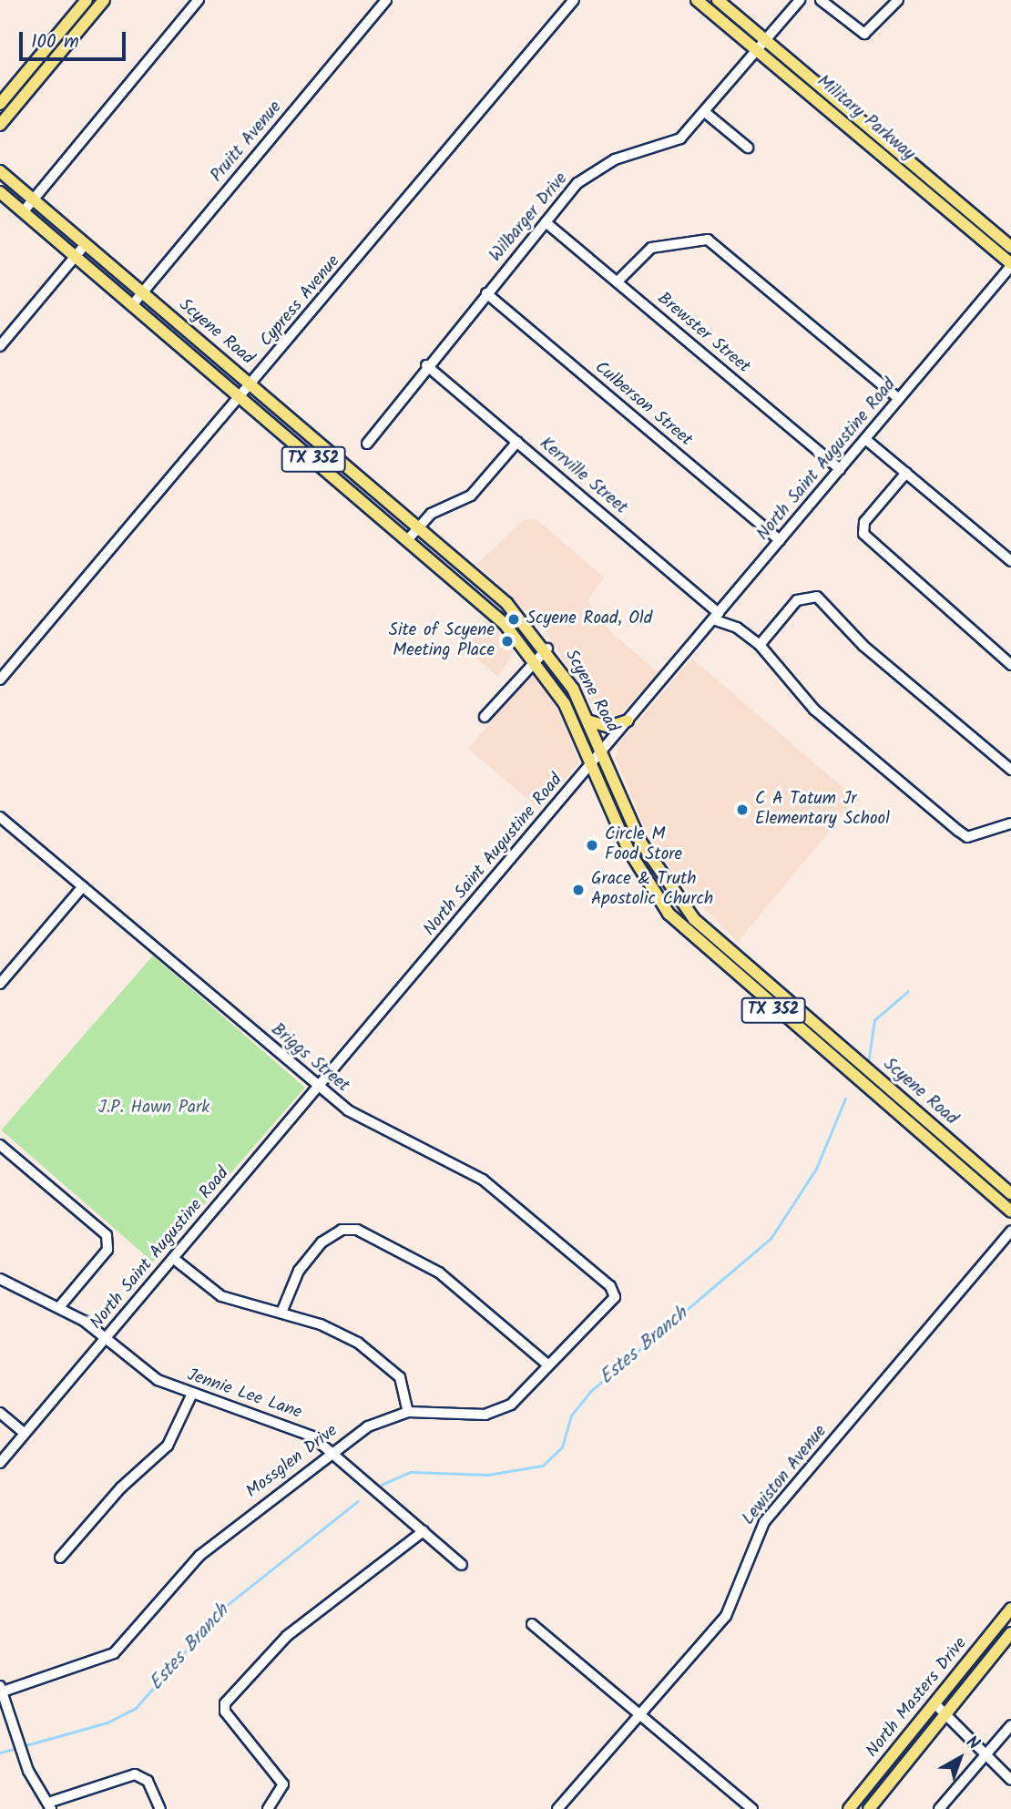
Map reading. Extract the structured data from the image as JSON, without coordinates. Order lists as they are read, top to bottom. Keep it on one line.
{"streets":{"main road":["Military Parkway","Scyene Road","TX 352","North Masters Drive"],"street":["Pruitt Avenue","Wilbarger Drive","Cypress Avenue","Brewster Street","Culberson Street","North Saint Augustine Road","Kerrville Street","Briggs Street","Jennie Lee Lane","Mossglen Drive","Lewiston Avenue"]},"crossings":[["Military Parkway","Wilbarger Drive"],["Military Parkway","North Saint Augustine Road"],["Pruitt Avenue","Scyene Road"],["Wilbarger Drive","Brewster Street"],["Wilbarger Drive","Culberson Street"],["Wilbarger Drive","Kerrville Street"],["Cypress Avenue","Scyene Road"],["Scyene Road","North Saint Augustine Road"],["Brewster Street","North Saint Augustine Road"],["Culberson Street","North Saint Augustine Road"],["North Saint Augustine Road","Kerrville Street"],["North Saint Augustine Road","Briggs Street"],["North Saint Augustine Road","Jennie Lee Lane"],["Briggs Street","Mossglen Drive"],["Jennie Lee Lane","Mossglen Drive"]],"water":["Estes Branch"],"parks":["J.P. Hawn Park"],"places":["Scyene Road, Old","Site of Scyene Meeting Place","C A Tatum Jr Elementary School","Circle M Food Store","Grace & Truth Apostolic Church"],"scale_bar":"100 m","north":"top right"}
